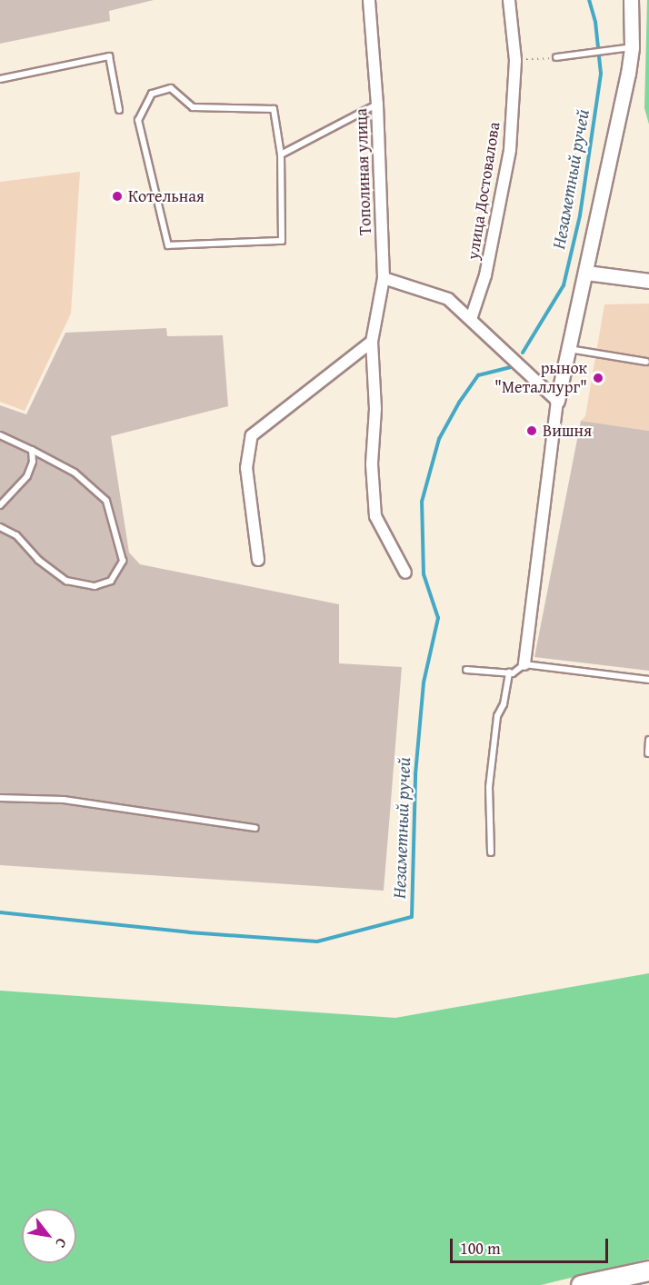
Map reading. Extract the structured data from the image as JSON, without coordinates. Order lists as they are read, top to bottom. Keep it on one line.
{"streets":{"street":["Тополиная улица","улица Достовалова"]},"water":["Незаметный ручей"],"places":["Котельная","рынок \"Металлург\"","Вишня"],"scale_bar":"100 m","north":"bottom right"}
